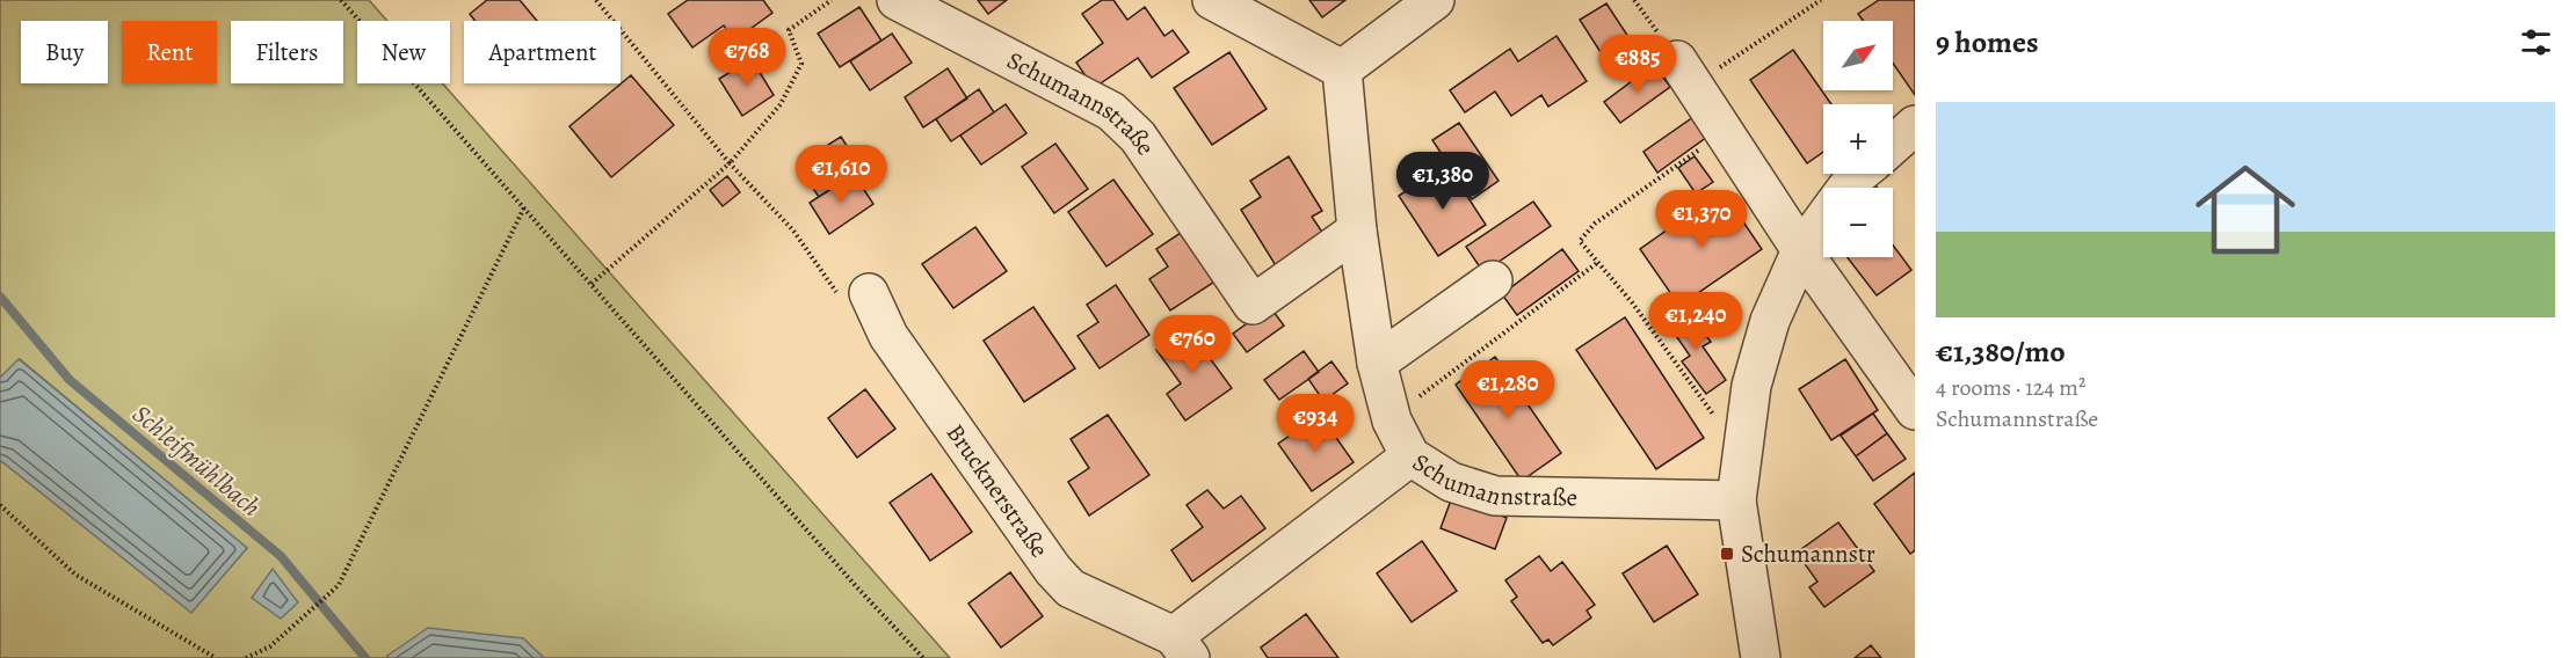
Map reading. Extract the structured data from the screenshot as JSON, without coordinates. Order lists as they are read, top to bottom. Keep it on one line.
{"streets":{"street":["Schumannstraße","Brucknerstraße"]},"crossings":[["Schumannstraße","Brucknerstraße"]],"water":["Schleifmühlbach"],"places":{"transit":["Schumannstr"]},"north":"top right","page":{"heading":"9 homes","map_buttons":["+","−"],"chip":["Buy","Rent","Filters","New","Apartment"],"price":["€768","€885","€1,610","€1,380","€1,370","€1,240","€760","€1,280","€934"],"list":[{"name":"€1,380/mo","note":"4 rooms · 124 m² · Schumannstraße"}]}}
